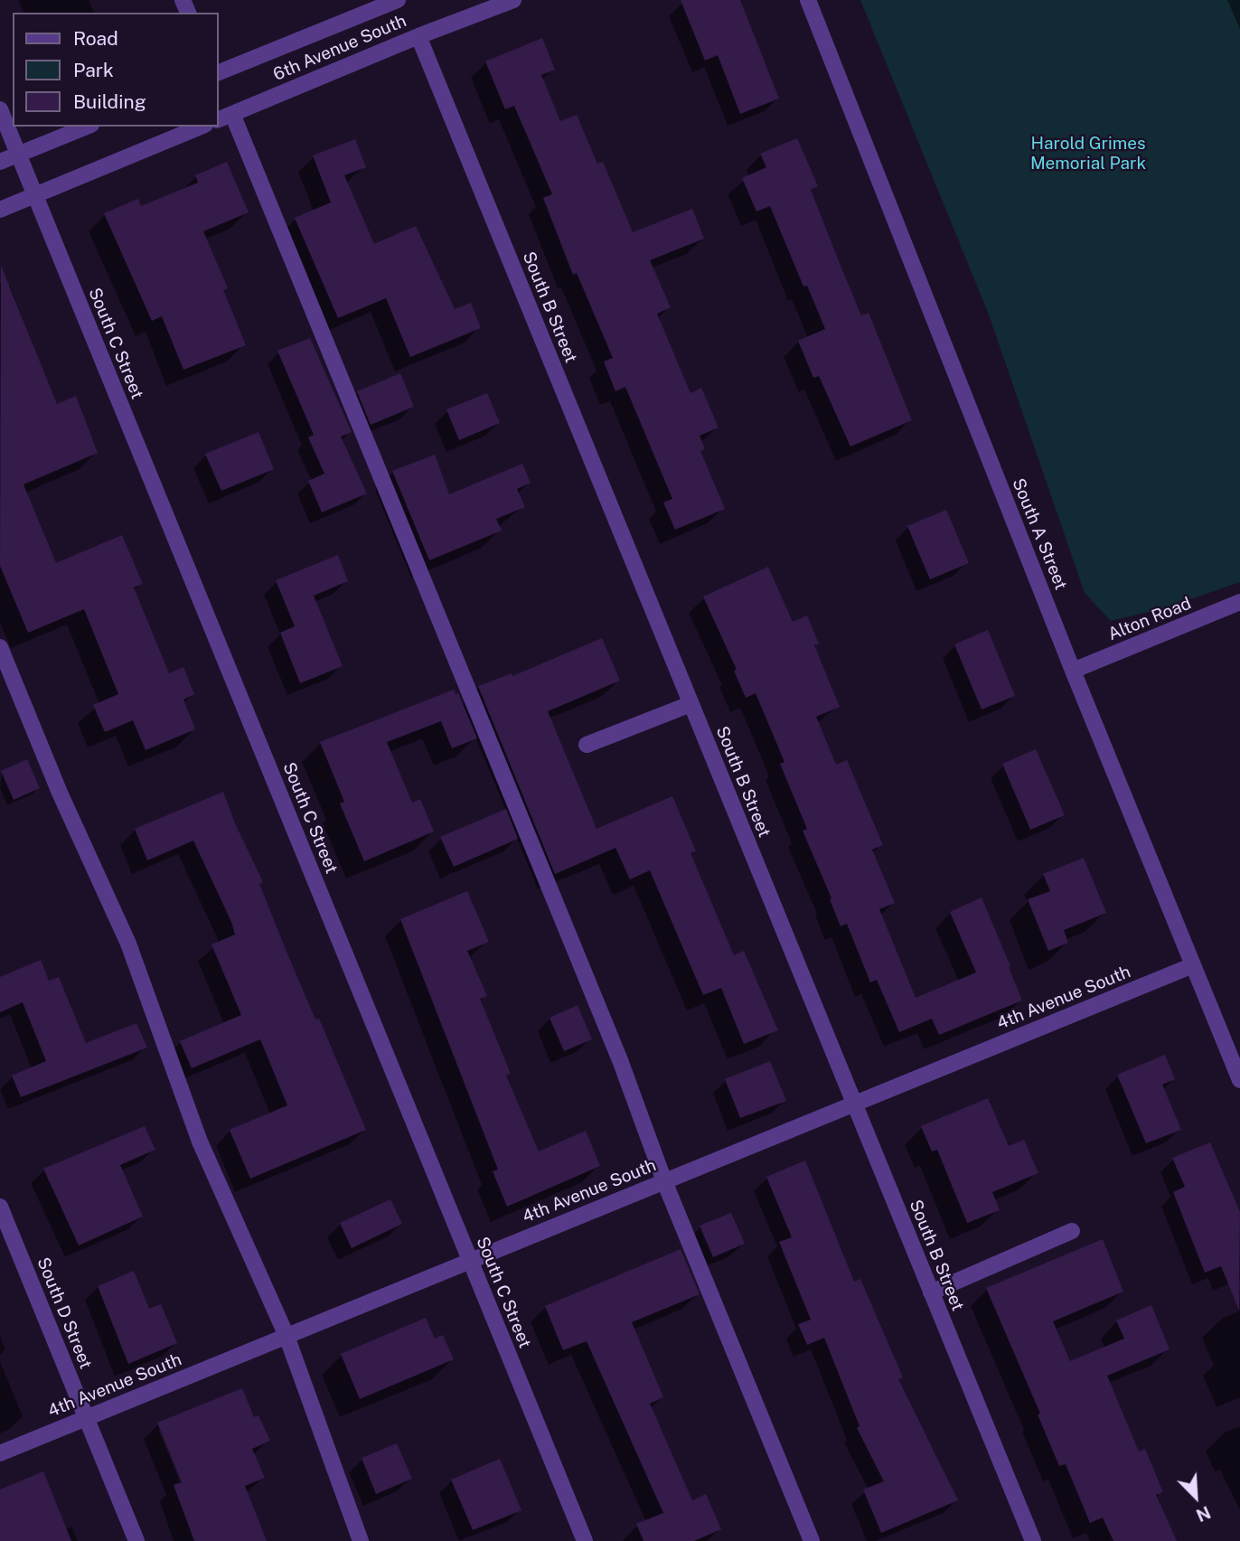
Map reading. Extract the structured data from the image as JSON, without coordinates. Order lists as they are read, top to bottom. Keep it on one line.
{"streets":{"street":["6th Avenue South","South B Street","South C Street","South A Street","Alton Road","4th Avenue South","South D Street"]},"crossings":[["6th Avenue South","South B Street"],["South B Street","4th Avenue South"],["South C Street","4th Avenue South"],["South A Street","Alton Road"],["South A Street","4th Avenue South"],["4th Avenue South","South D Street"]],"parks":["Harold Grimes Memorial Park"],"legend":["Road","Park","Building"],"north":"bottom right"}
